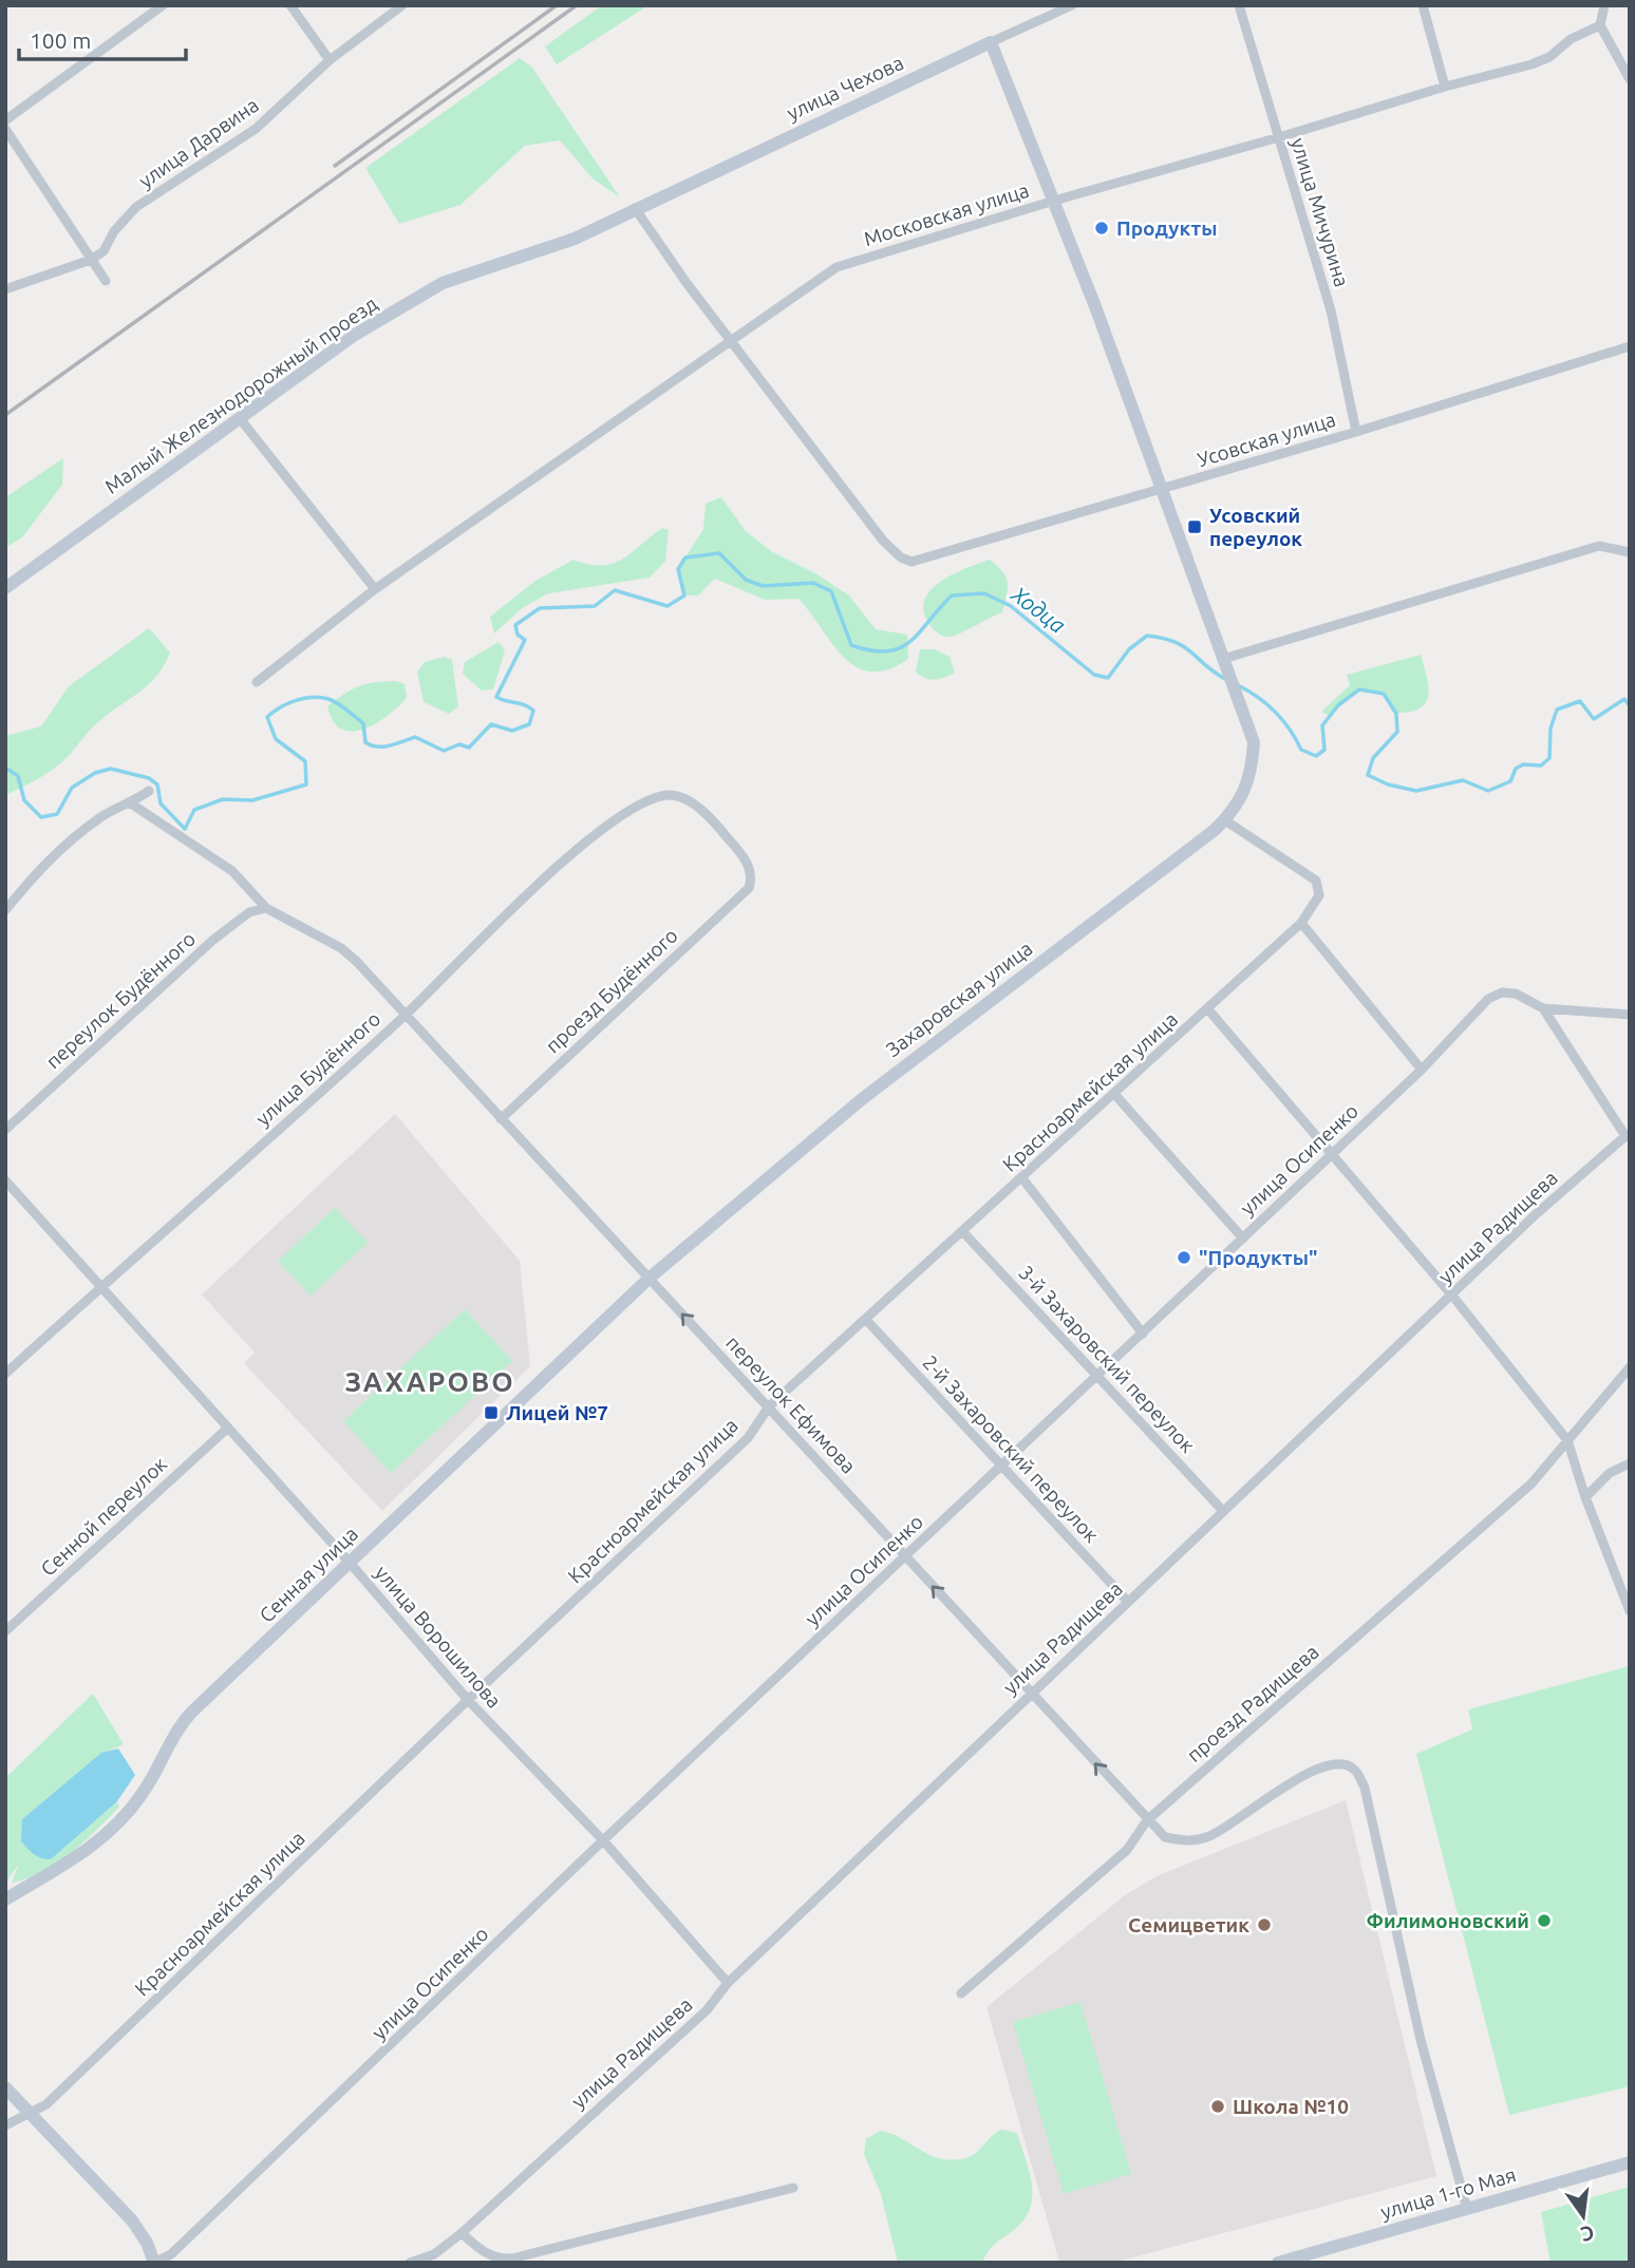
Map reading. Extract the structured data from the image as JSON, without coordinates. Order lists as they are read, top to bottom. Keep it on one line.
{"streets":{"street":["улица Чехова","улица Дарвина","улица Мичурина","Московская улица","Малый Железнодорожный проезд","Усовская улица","проезд Будённого","Захаровская улица","переулок Будённого","улица Будённого","Красноармейская улица","улица Осипенко","улица Радищева","3-й Захаровский переулок","переулок Ефимова","2-й Захаровский переулок","Сенной переулок","Сенная улица","улица Ворошилова","проезд Радищева","улица 1-го Мая"]},"crossings":[["улица Чехова","Малый Железнодорожный проезд"],["улица Мичурина","Московская улица"],["улица Мичурина","Усовская улица"],["Московская улица","Усовская улица"],["проезд Будённого","улица Будённого"],["проезд Будённого","переулок Ефимова"],["Захаровская улица","Красноармейская улица"],["Захаровская улица","переулок Ефимова"],["Захаровская улица","Сенная улица"],["переулок Будённого","переулок Ефимова"],["улица Будённого","переулок Ефимова"],["улица Будённого","улица Ворошилова"],["Красноармейская улица","3-й Захаровский переулок"],["Красноармейская улица","переулок Ефимова"],["Красноармейская улица","2-й Захаровский переулок"],["Красноармейская улица","улица Ворошилова"],["улица Осипенко","улица Радищева"],["улица Осипенко","3-й Захаровский переулок"],["улица Осипенко","переулок Ефимова"],["улица Осипенко","2-й Захаровский переулок"],["улица Осипенко","улица Ворошилова"],["улица Радищева","3-й Захаровский переулок"],["улица Радищева","переулок Ефимова"],["улица Радищева","2-й Захаровский переулок"],["улица Радищева","улица Ворошилова"],["переулок Ефимова","Сенная улица"],["переулок Ефимова","проезд Радищева"],["переулок Ефимова","улица 1-го Мая"],["Сенной переулок","улица Ворошилова"],["Сенная улица","улица Ворошилова"]],"districts":["ЗАХАРОВО"],"water":["Ходца"],"places":{"other":["Продукты","\"Продукты\"","Филимоновский","Семицветик","Школа №10"],"transit":["Усовский переулок","Лицей №7"]},"scale_bar":"100 m","north":"bottom"}
